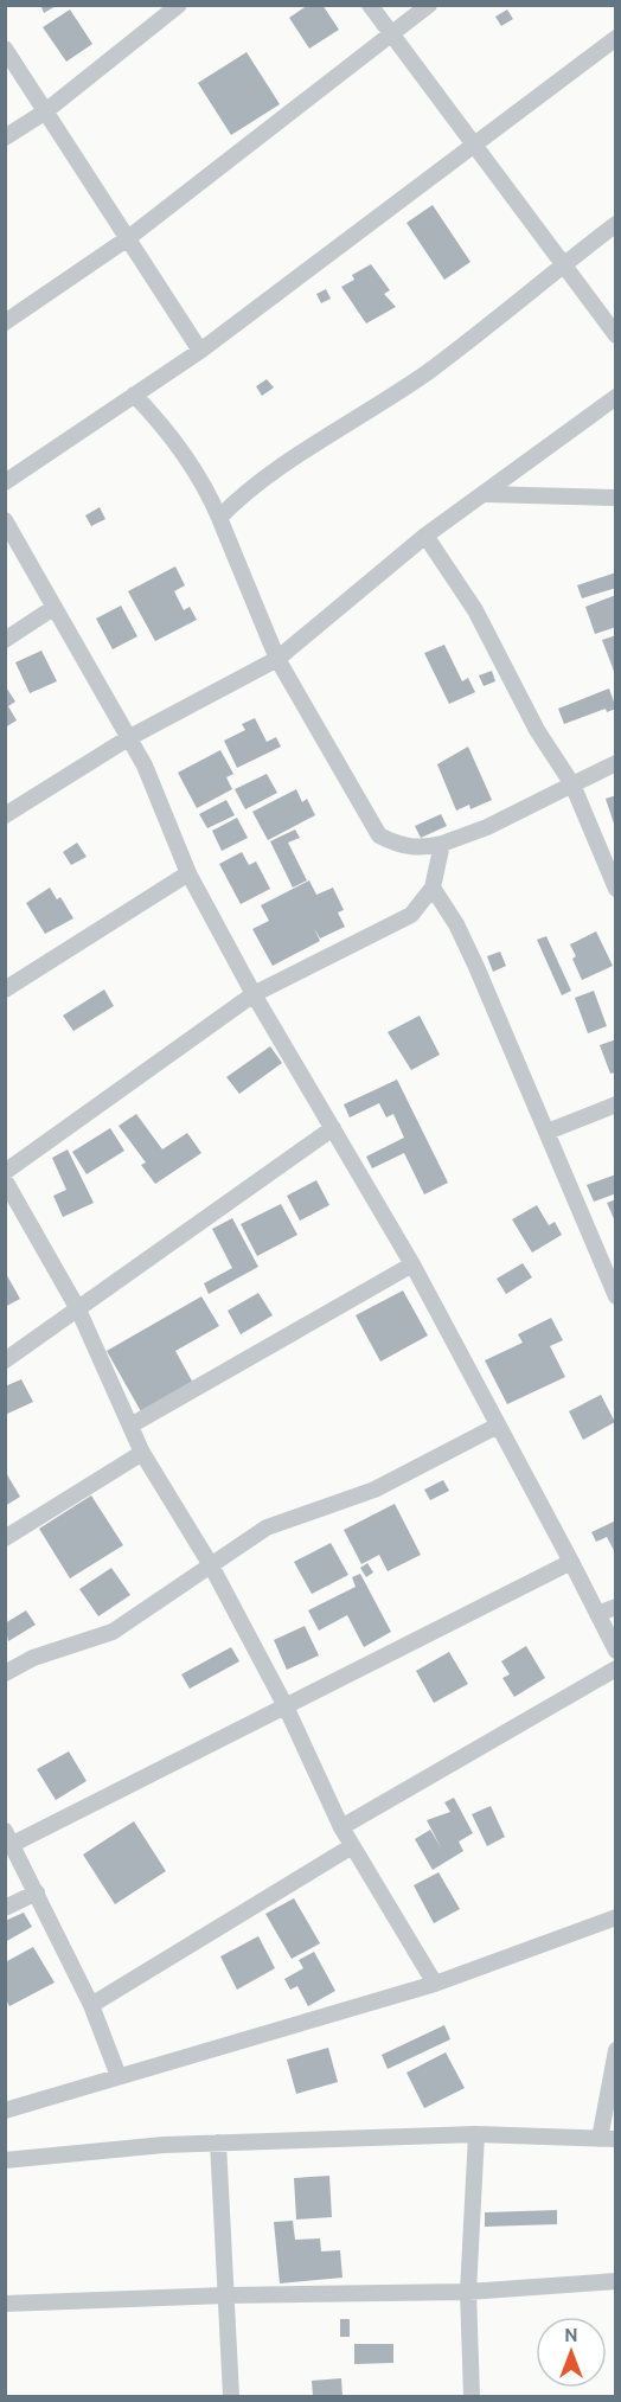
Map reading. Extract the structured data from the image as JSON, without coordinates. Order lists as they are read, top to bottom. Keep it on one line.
{"north":"top"}
